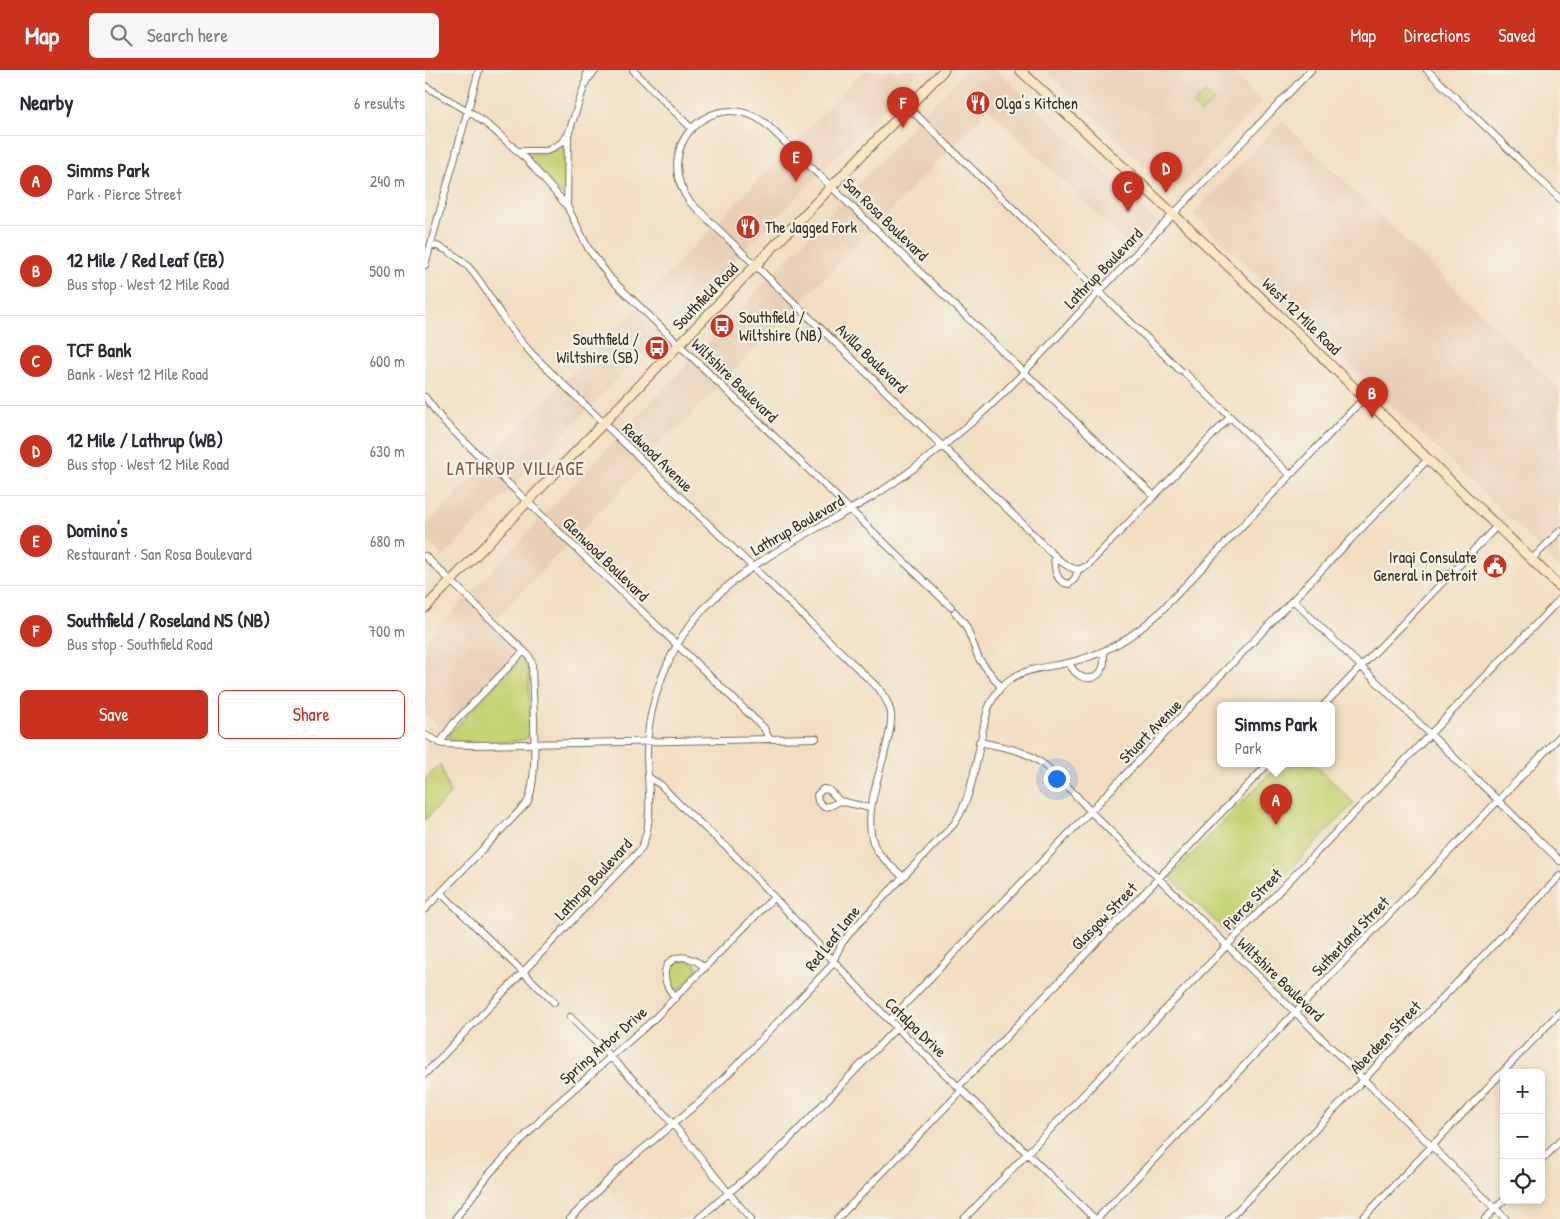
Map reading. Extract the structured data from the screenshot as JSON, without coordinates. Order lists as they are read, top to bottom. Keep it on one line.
{"streets":{"main road":["Southfield Road","West 12 Mile Road"],"street":["San Rosa Boulevard","Lathrup Boulevard","Avilla Boulevard","Wiltshire Boulevard","Redwood Avenue","Glenwood Boulevard","Stuart Avenue","Pierce Street","Glasgow Street","Sutherland Street","Red Leaf Lane","Catalpa Drive","Aberdeen Street","Spring Arbor Drive"]},"crossings":[["San Rosa Boulevard","Lathrup Boulevard"],["San Rosa Boulevard","Southfield Road"],["San Rosa Boulevard","Avilla Boulevard"],["Lathrup Boulevard","West 12 Mile Road"],["Lathrup Boulevard","Avilla Boulevard"],["Lathrup Boulevard","Wiltshire Boulevard"],["Lathrup Boulevard","Redwood Avenue"],["Lathrup Boulevard","Glenwood Boulevard"],["Lathrup Boulevard","Catalpa Drive"],["Southfield Road","Avilla Boulevard"],["Southfield Road","Wiltshire Boulevard"],["Southfield Road","Redwood Avenue"],["Southfield Road","Glenwood Boulevard"],["West 12 Mile Road","Stuart Avenue"],["West 12 Mile Road","Red Leaf Lane"],["Wiltshire Boulevard","Stuart Avenue"],["Wiltshire Boulevard","Pierce Street"],["Wiltshire Boulevard","Glasgow Street"],["Wiltshire Boulevard","Sutherland Street"],["Wiltshire Boulevard","Red Leaf Lane"],["Wiltshire Boulevard","Aberdeen Street"],["Redwood Avenue","Red Leaf Lane"],["Stuart Avenue","Catalpa Drive"],["Pierce Street","Catalpa Drive"],["Glasgow Street","Catalpa Drive"],["Sutherland Street","Catalpa Drive"],["Red Leaf Lane","Catalpa Drive"],["Catalpa Drive","Spring Arbor Drive"]],"districts":["LATHRUP VILLAGE"],"places":{"restaurant":["Olga's Kitchen","The Jagged Fork"],"bus stop":["Southfield / Wiltshire (NB)","Southfield / Wiltshire (SB)"],"public building":["Iraqi Consulate General in Detroit"]},"page":{"header":"Map","search":"Search here","nav":["Map","Directions","Saved"],"heading":["Nearby","6 results"],"pins":["F","E","D","C","B","A"],"list":[{"mark":"A","name":"Simms Park","note":"Park · Pierce Street","value":"240 m"},{"mark":"B","name":"12 Mile / Red Leaf (EB)","note":"Bus stop · West 12 Mile Road","value":"500 m"},{"mark":"C","name":"TCF Bank","note":"Bank · West 12 Mile Road","value":"600 m"},{"mark":"D","name":"12 Mile / Lathrup (WB)","note":"Bus stop · West 12 Mile Road","value":"630 m"},{"mark":"E","name":"Domino's","note":"Restaurant · San Rosa Boulevard","value":"680 m"},{"mark":"F","name":"Southfield / Roseland NS (NB)","note":"Bus stop · Southfield Road","value":"700 m"}],"buttons":["Save","Share"],"popup":["Simms Park","Park"],"map_buttons":["+","−"]}}
